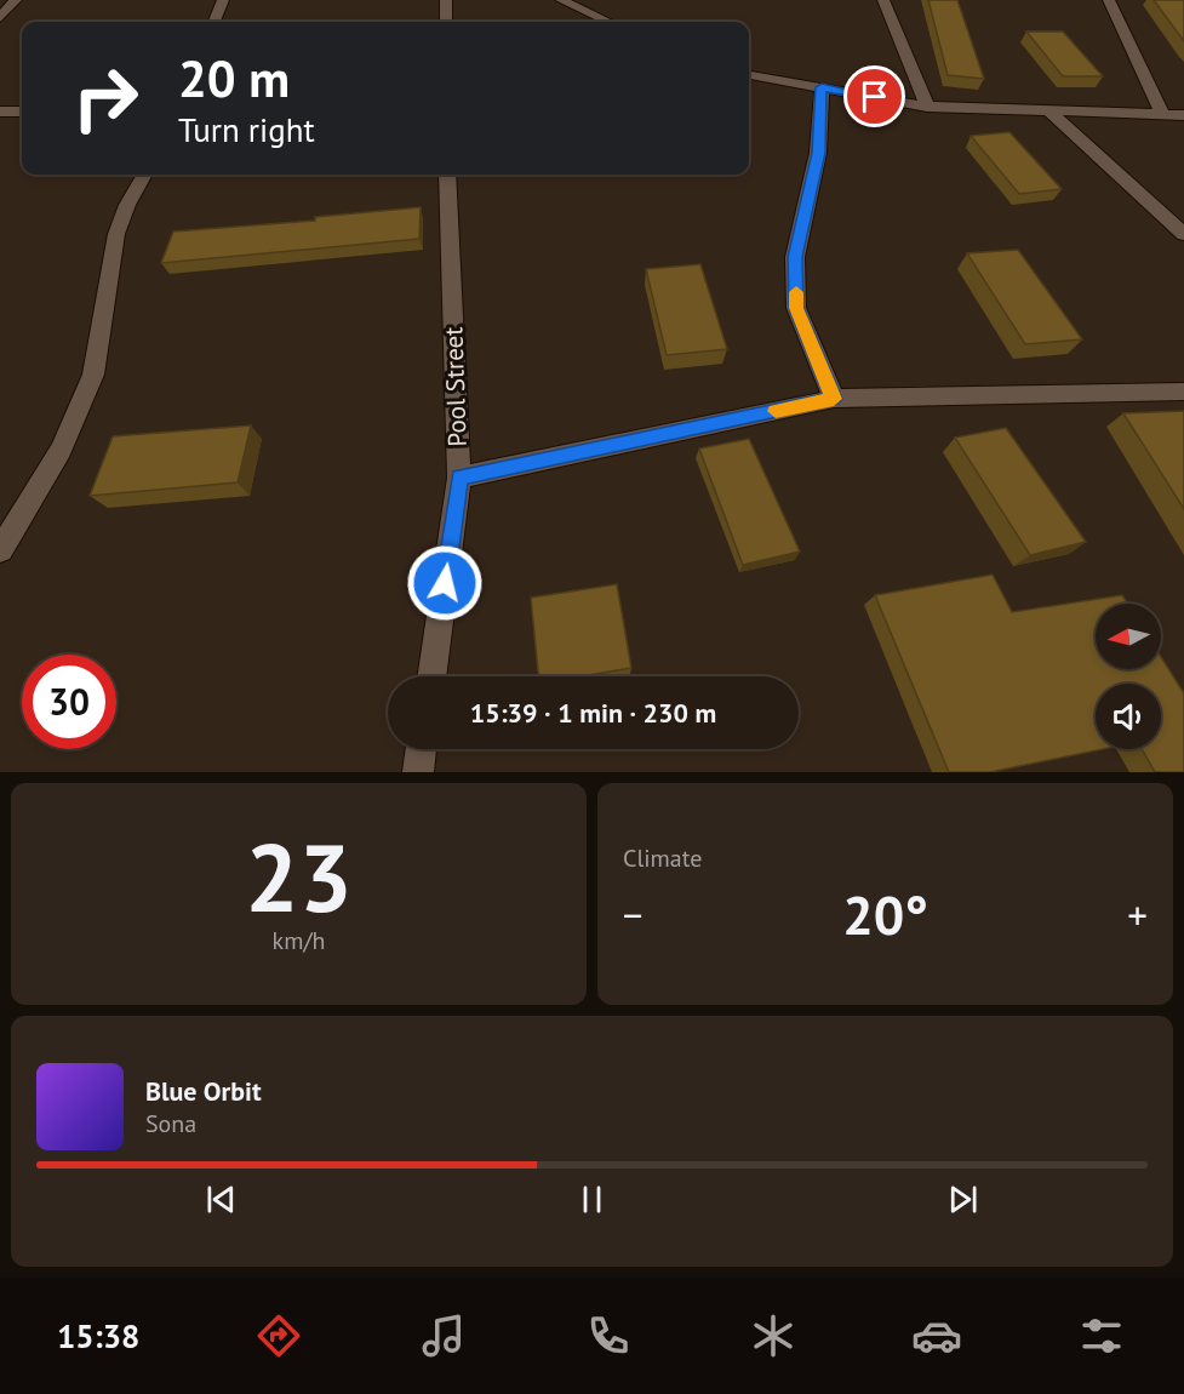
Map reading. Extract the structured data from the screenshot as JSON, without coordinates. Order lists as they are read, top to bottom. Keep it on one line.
{"streets":{"street":["Pool Street"]},"north":"left","page":{"turn":["20 m","Turn right"],"limit":"30","trip":"15:39 · 1 min · 230 m","tile":[["23","km/h"],"Climate"],"heat":["−","20°","+"],"song":["Blue Orbit","Sona"],"tabs":"15:38"}}
